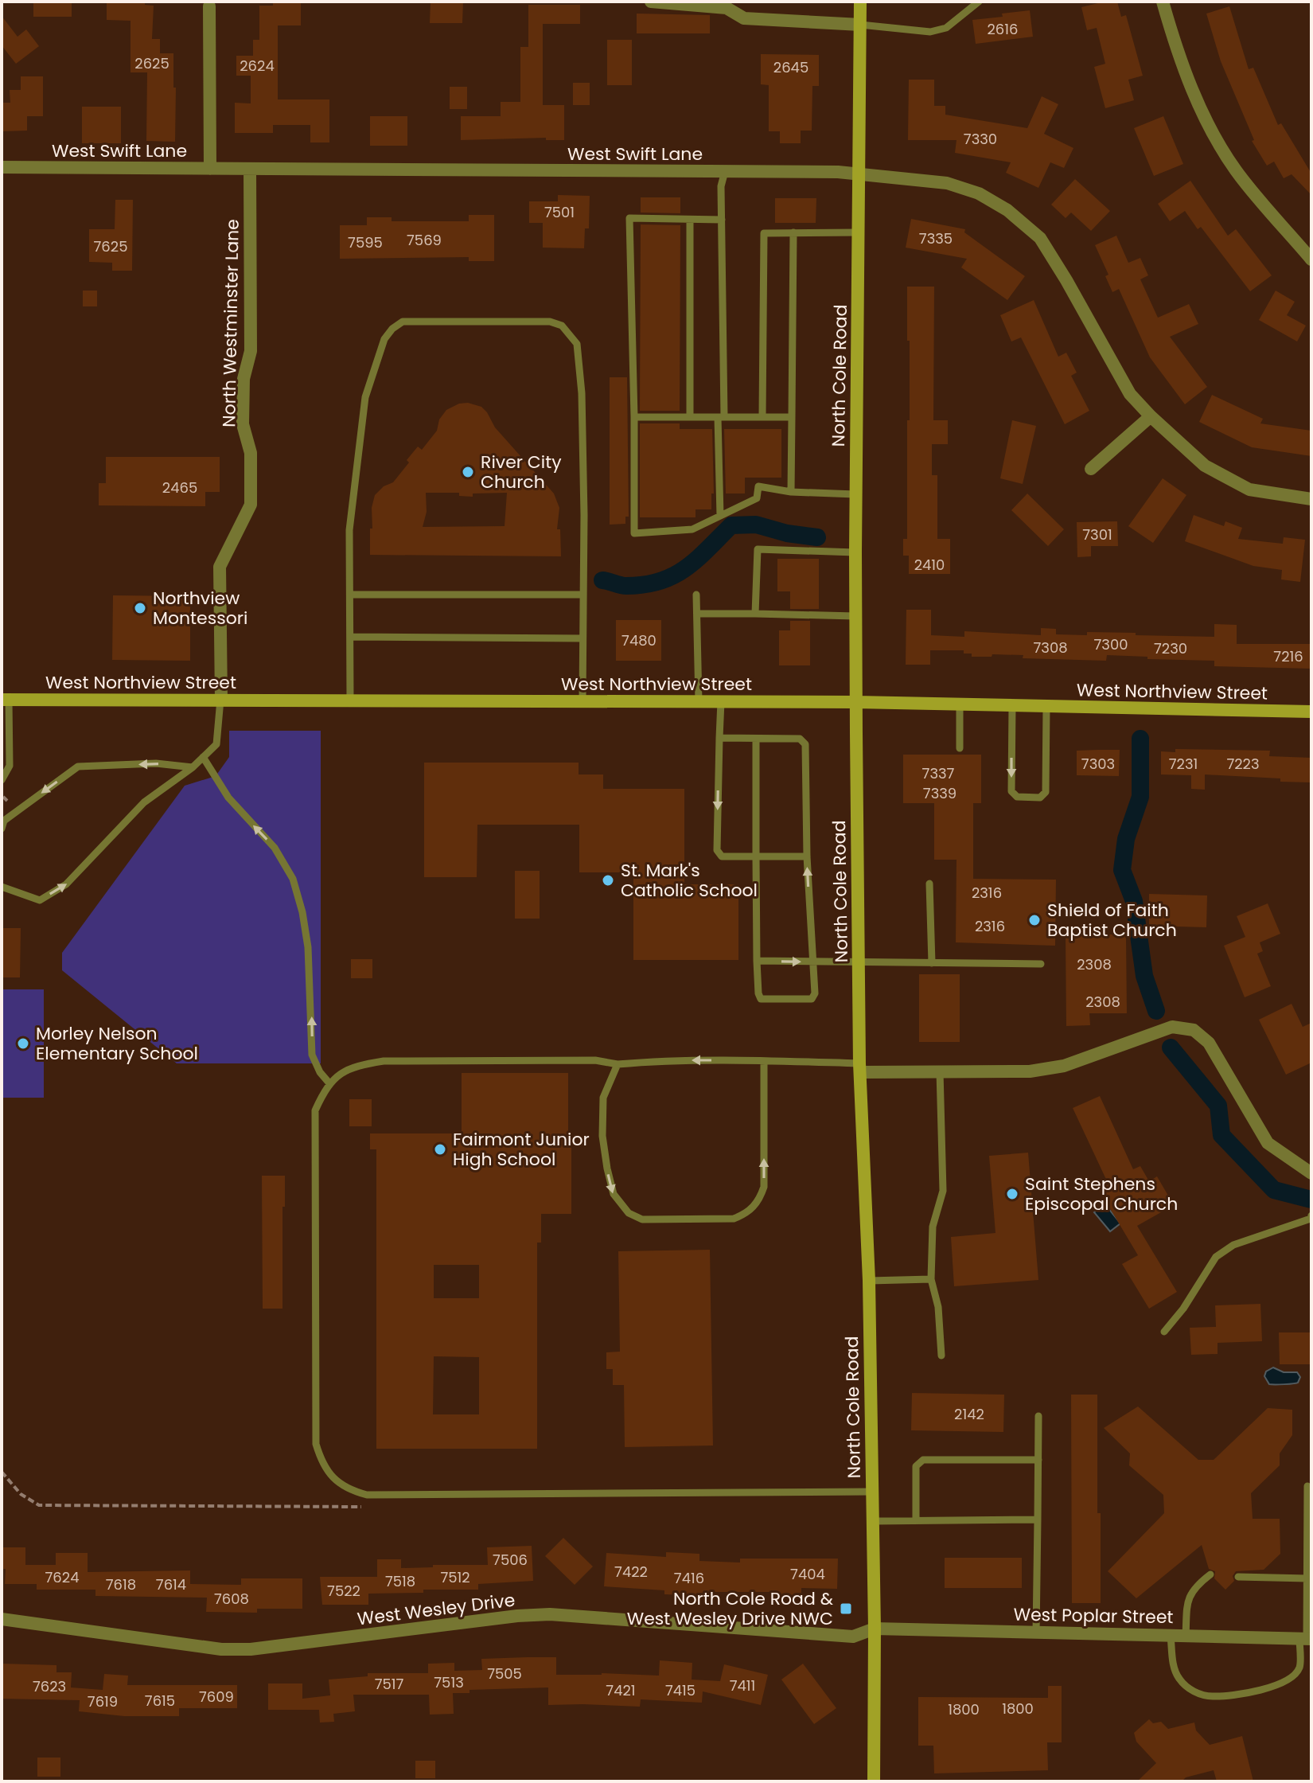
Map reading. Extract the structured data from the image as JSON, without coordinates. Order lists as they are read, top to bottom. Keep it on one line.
{"streets":{"main road":["North Cole Road","West Northview Street"],"street":["West Swift Lane","North Westminster Lane","West Wesley Drive","West Poplar Street"]},"crossings":[["West Swift Lane","North Westminster Lane"],["West Swift Lane","North Cole Road"],["North Westminster Lane","West Northview Street"],["North Cole Road","West Northview Street"],["North Cole Road","West Wesley Drive"],["North Cole Road","West Poplar Street"],["West Wesley Drive","West Poplar Street"]],"places":{"other":["River City Church","Northview Montessori","St. Mark's Catholic School","Shield of Faith Baptist Church","Morley Nelson Elementary School","Fairmont Junior High School","Saint Stephens Episcopal Church"],"transit":["North Cole Road & West Wesley Drive NWC"]},"house_numbers":["2616","2625","2624","2645","7330","7501","7335","7569","7595","7625","2465","7301","2410","7480","7300","7308","7230","7216","7303","7231","7223","7337","7339","2316","2316","2308","2308","2142","7506","7422","7404","7624","7512","7416","7518","7618","7614","7522","7608","7505","7513","7517","7411","7623","7421","7415","7609","7615","7619","1800","1800"]}
